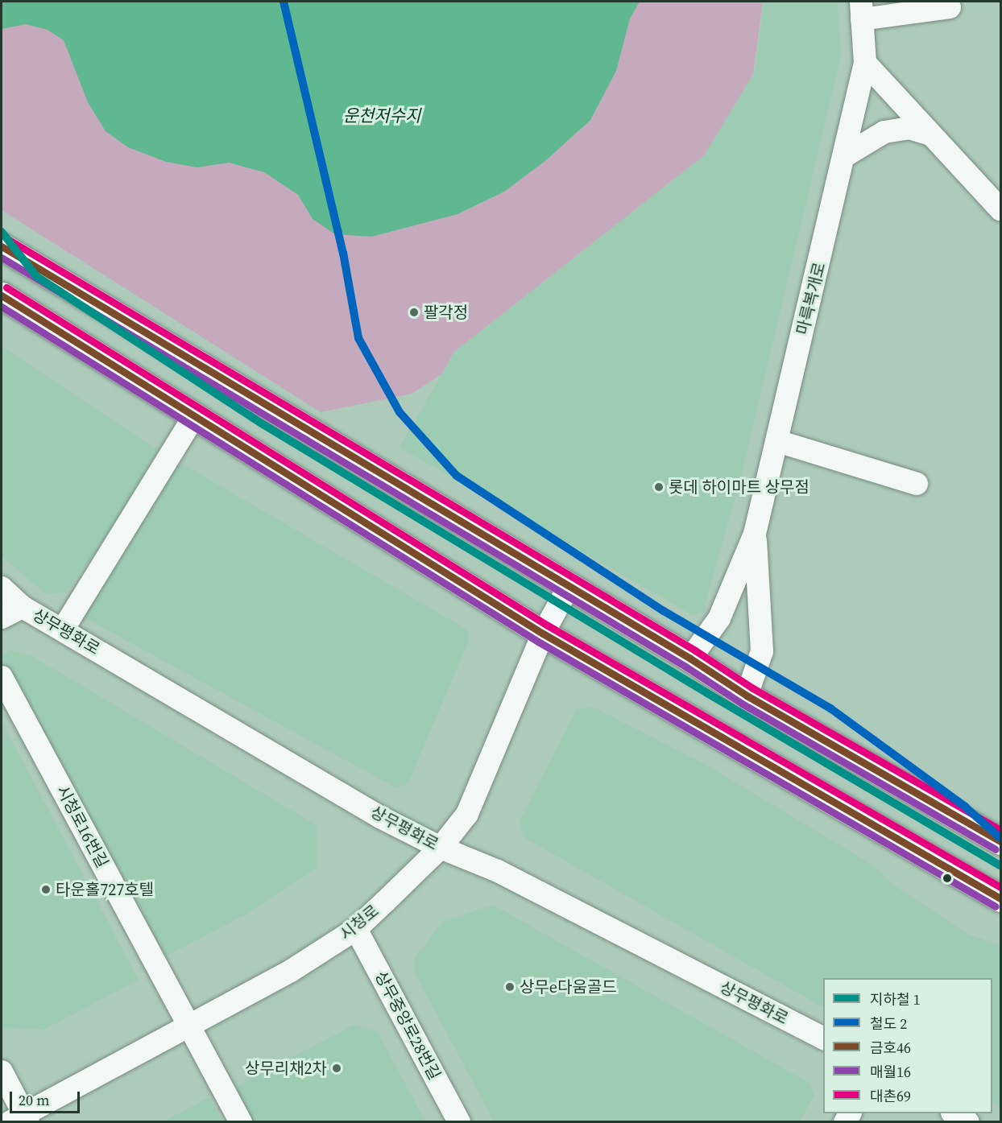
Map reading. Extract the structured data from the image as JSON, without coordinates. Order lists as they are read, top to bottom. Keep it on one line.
{"streets":{"street":["마륵복개로","상무평화로","시청로16번길","시청로","상무중앙로28번길"]},"crossings":[["상무평화로","시청로"],["시청로16번길","시청로"],["시청로","상무중앙로28번길"]],"water":["운천저수지"],"places":["팔각정","롯데 하이마트 상무점","타운홀727호텔","상무e다움골드","상무리채2차"],"lines":["rail line 2","metro line 1","transit line 대촌69","transit line 금호46","transit line 매월16"],"legend":["지하철 1","철도 2","금호46","매월16","대촌69"],"scale_bar":"20 m"}
